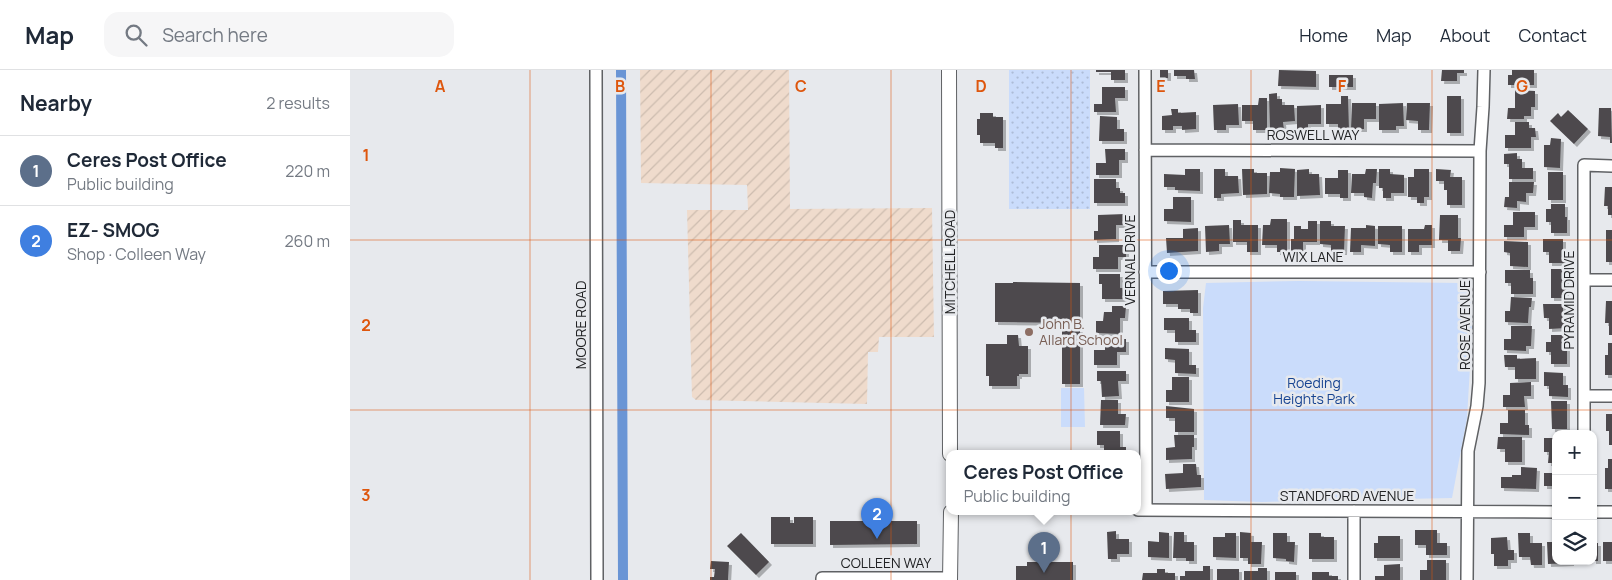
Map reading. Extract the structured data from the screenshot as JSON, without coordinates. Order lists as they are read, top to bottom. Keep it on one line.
{"streets":{"street":["ROSWELL WAY","WIX LANE","VERNAL DRIVE","MITCHELL ROAD","PYRAMID DRIVE","MOORE ROAD","ROSE AVENUE","STANDFORD AVENUE","COLLEEN WAY"]},"crossings":[["ROSWELL WAY","VERNAL DRIVE"],["ROSWELL WAY","ROSE AVENUE"],["WIX LANE","VERNAL DRIVE"],["WIX LANE","ROSE AVENUE"],["VERNAL DRIVE","STANDFORD AVENUE"],["ROSE AVENUE","STANDFORD AVENUE"]],"parks":["Roeding Heights Park"],"places":["John B. Allard School"],"page":{"header":"Map","search":"Search here","nav":["Home","Map","About","Contact"],"heading":["Nearby","2 results"],"list":[{"mark":"1","name":"Ceres Post Office","note":"Public building","value":"220 m"},{"mark":"2","name":"EZ- SMOG","note":"Shop · Colleen Way","value":"260 m"}],"map_buttons":["+","−"],"popup":["Ceres Post Office","Public building"],"pins":["2","1"]},"grid":{"columns":["A","B","C","D","E","F","G"],"rows":["1","2","3"]}}
